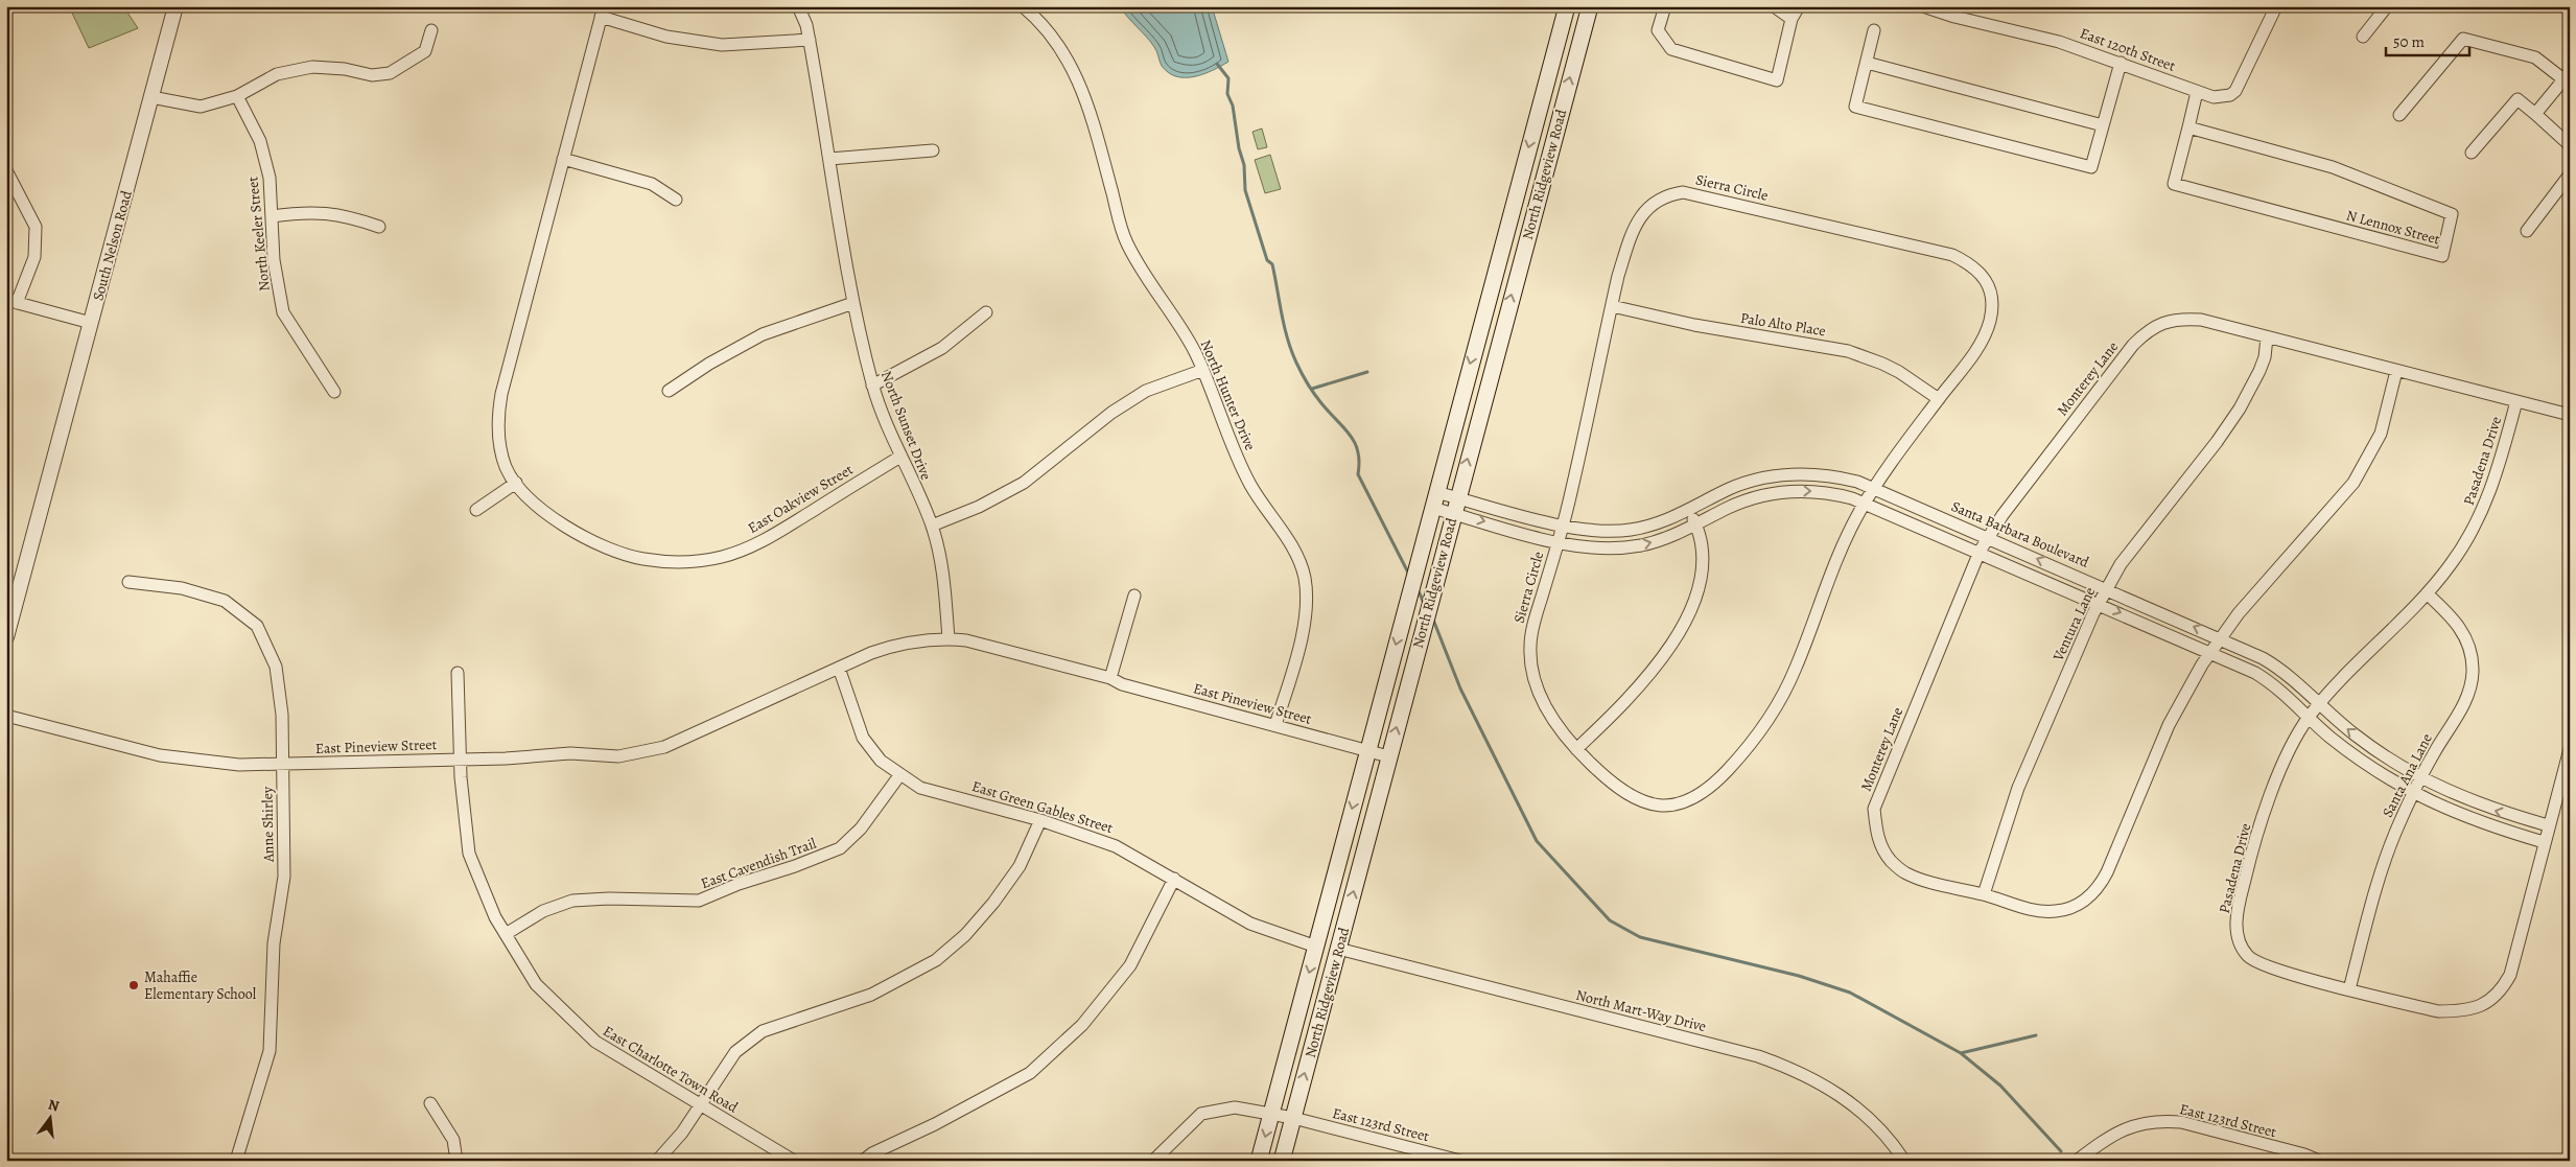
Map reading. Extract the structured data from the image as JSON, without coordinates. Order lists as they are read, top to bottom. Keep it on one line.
{"streets":{"main road":["North Ridgeview Road"],"street":["East 120th Street","Sierra Circle","N Lennox Street","North Keeler Street","South Nelson Road","Palo Alto Place","Monterey Lane","North Hunter Drive","North Sunset Drive","Pasadena Drive","East Oakview Street","Santa Barbara Boulevard","Ventura Lane","East Pineview Street","Santa Ana Lane","East Green Gables Street","Anne Shirley","East Cavendish Trail","North Mart-Way Drive","East Charlotte Town Road","East 123rd Street"]},"crossings":[["East 120th Street","N Lennox Street"],["North Ridgeview Road","Santa Barbara Boulevard"],["North Ridgeview Road","East Pineview Street"],["North Ridgeview Road","East Green Gables Street"],["North Ridgeview Road","North Mart-Way Drive"],["North Ridgeview Road","East 123rd Street"],["Sierra Circle","Palo Alto Place"],["Sierra Circle","Santa Barbara Boulevard"],["Monterey Lane","Pasadena Drive"],["Monterey Lane","Santa Barbara Boulevard"],["Monterey Lane","Ventura Lane"],["North Hunter Drive","East Pineview Street"],["North Sunset Drive","East Oakview Street"],["North Sunset Drive","East Pineview Street"],["Pasadena Drive","Santa Barbara Boulevard"],["Pasadena Drive","Santa Ana Lane"],["Santa Barbara Boulevard","Ventura Lane"],["Santa Barbara Boulevard","Santa Ana Lane"],["East Pineview Street","East Green Gables Street"],["East Pineview Street","Anne Shirley"],["East Pineview Street","East Charlotte Town Road"],["East Green Gables Street","East Cavendish Trail"],["East Cavendish Trail","East Charlotte Town Road"]],"places":["Mahaffie Elementary School"],"scale_bar":"50 m","north":"top"}
